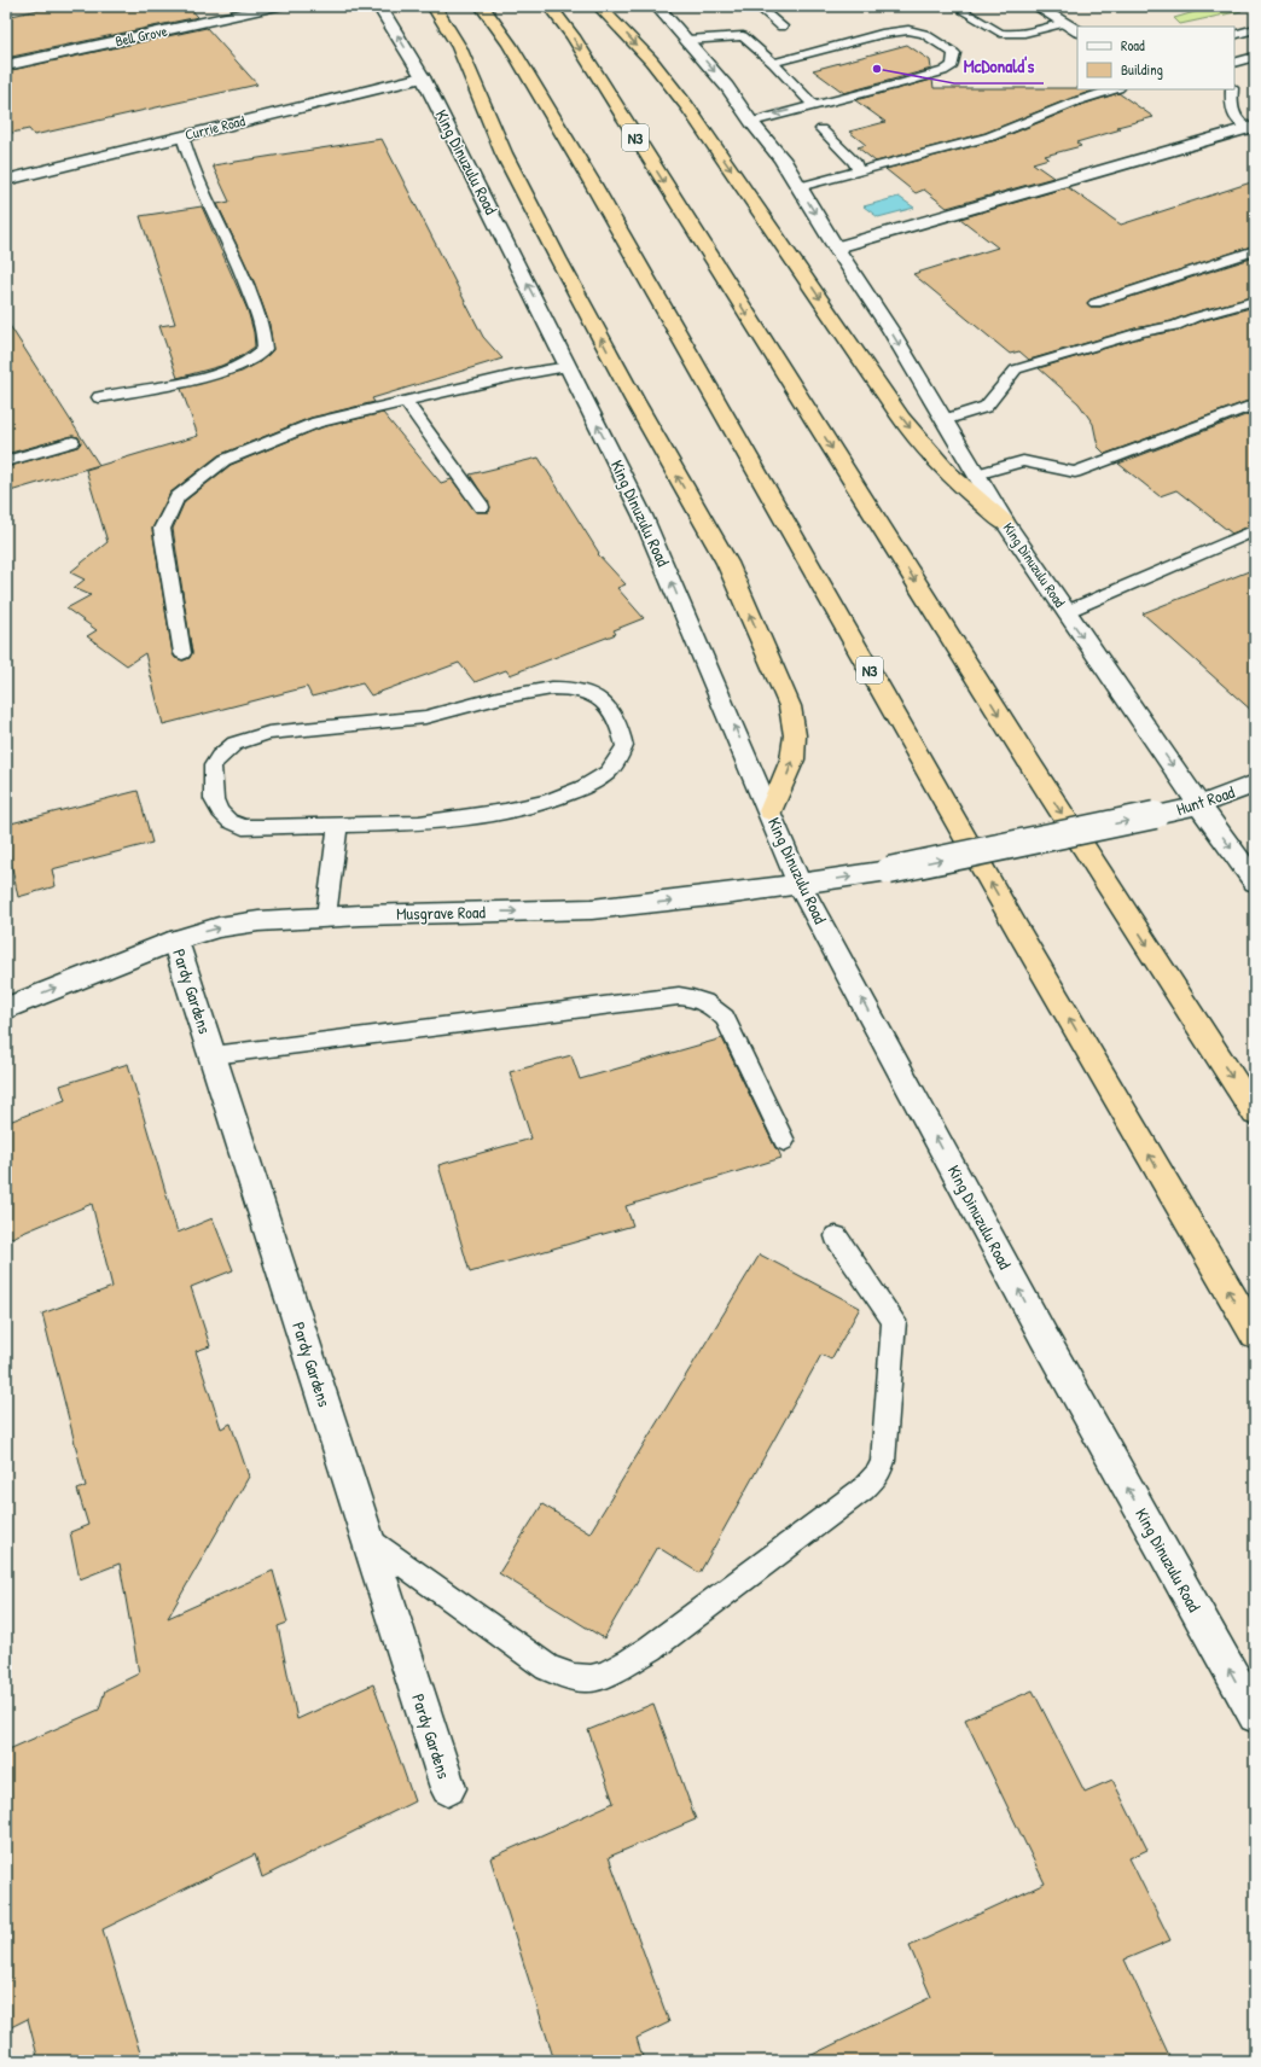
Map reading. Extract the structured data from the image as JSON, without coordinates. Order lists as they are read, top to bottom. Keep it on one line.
{"streets":{"highway":["N3"],"main road":["Bell Grove","Currie Road","King Dinuzulu Road","Hunt Road","Musgrave Road","Pardy Gardens"]},"crossings":[["Currie Road","King Dinuzulu Road"],["King Dinuzulu Road","Hunt Road"],["King Dinuzulu Road","Musgrave Road"],["Hunt Road","Musgrave Road"],["Musgrave Road","Pardy Gardens"]],"one_way":["Hunt Road","Musgrave Road"],"places":["McDonald's"],"legend":["Road","Building"]}
